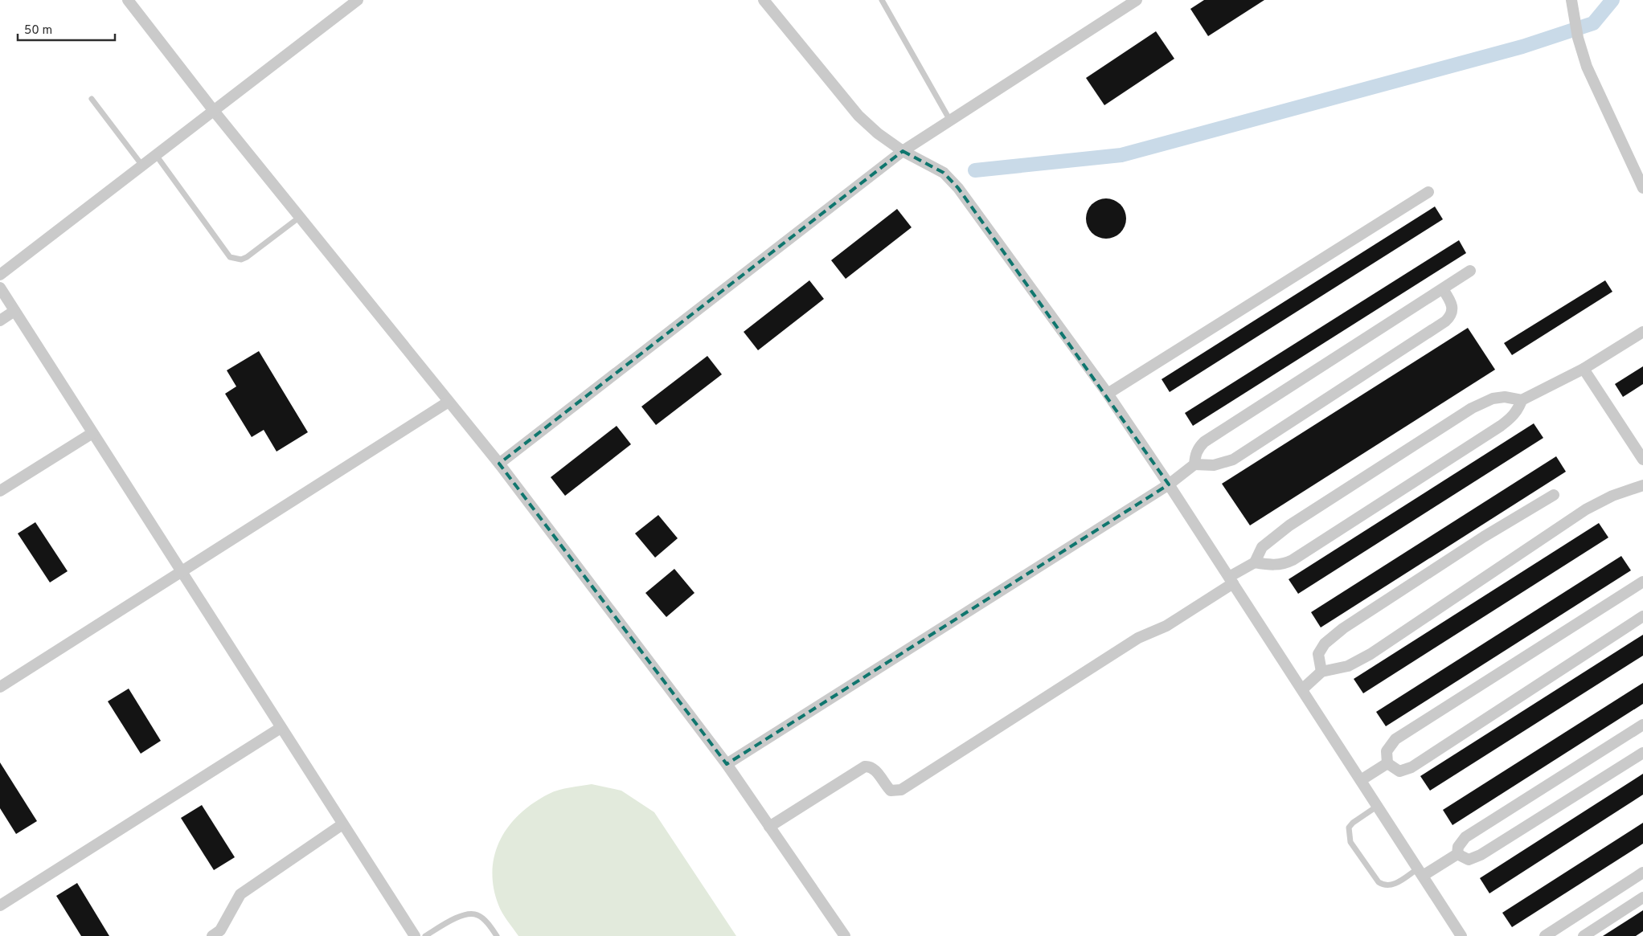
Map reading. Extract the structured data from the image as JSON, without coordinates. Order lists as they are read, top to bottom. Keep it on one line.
{"scale_bar":"50 m"}
